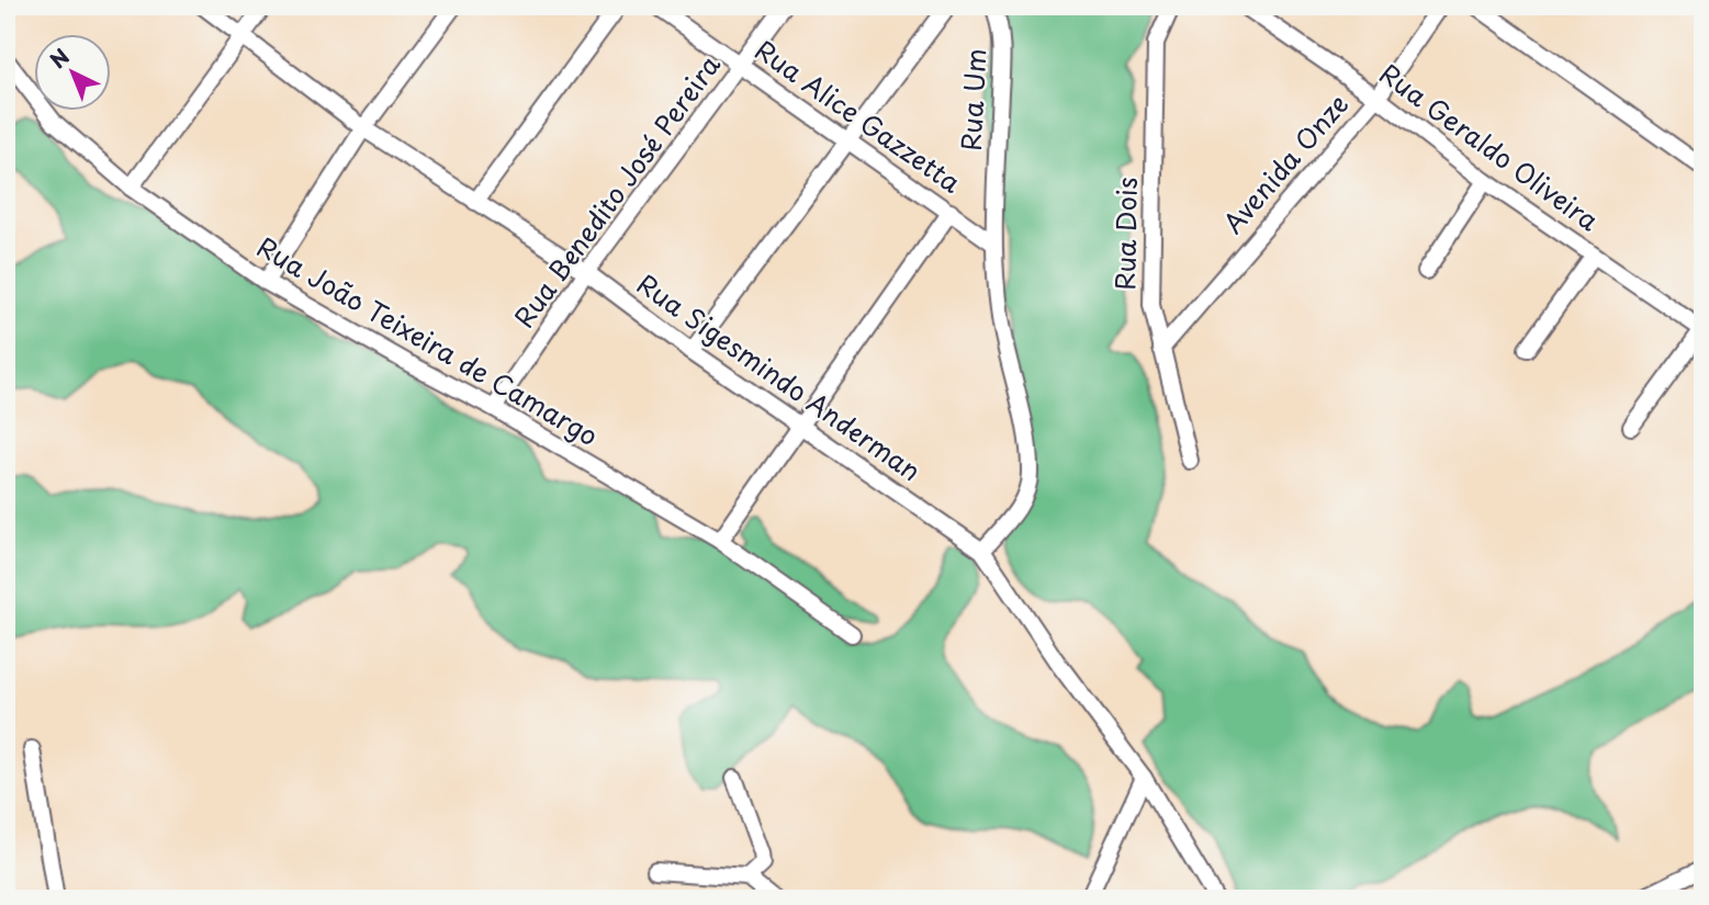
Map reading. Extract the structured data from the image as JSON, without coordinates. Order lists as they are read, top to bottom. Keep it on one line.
{"streets":{"street":["Rua Um","Rua Alice Gazzetta","Rua Geraldo Oliveira","Avenida Onze","Rua Benedito José Pereira","Rua Dois","Rua João Teixeira de Camargo","Rua Sigesmindo Anderman"]},"crossings":[["Rua Um","Rua Alice Gazzetta"],["Rua Um","Rua Sigesmindo Anderman"],["Rua Alice Gazzetta","Rua Benedito José Pereira"],["Rua Geraldo Oliveira","Avenida Onze"],["Avenida Onze","Rua Dois"],["Rua Benedito José Pereira","Rua João Teixeira de Camargo"],["Rua Benedito José Pereira","Rua Sigesmindo Anderman"]],"north":"top left"}
